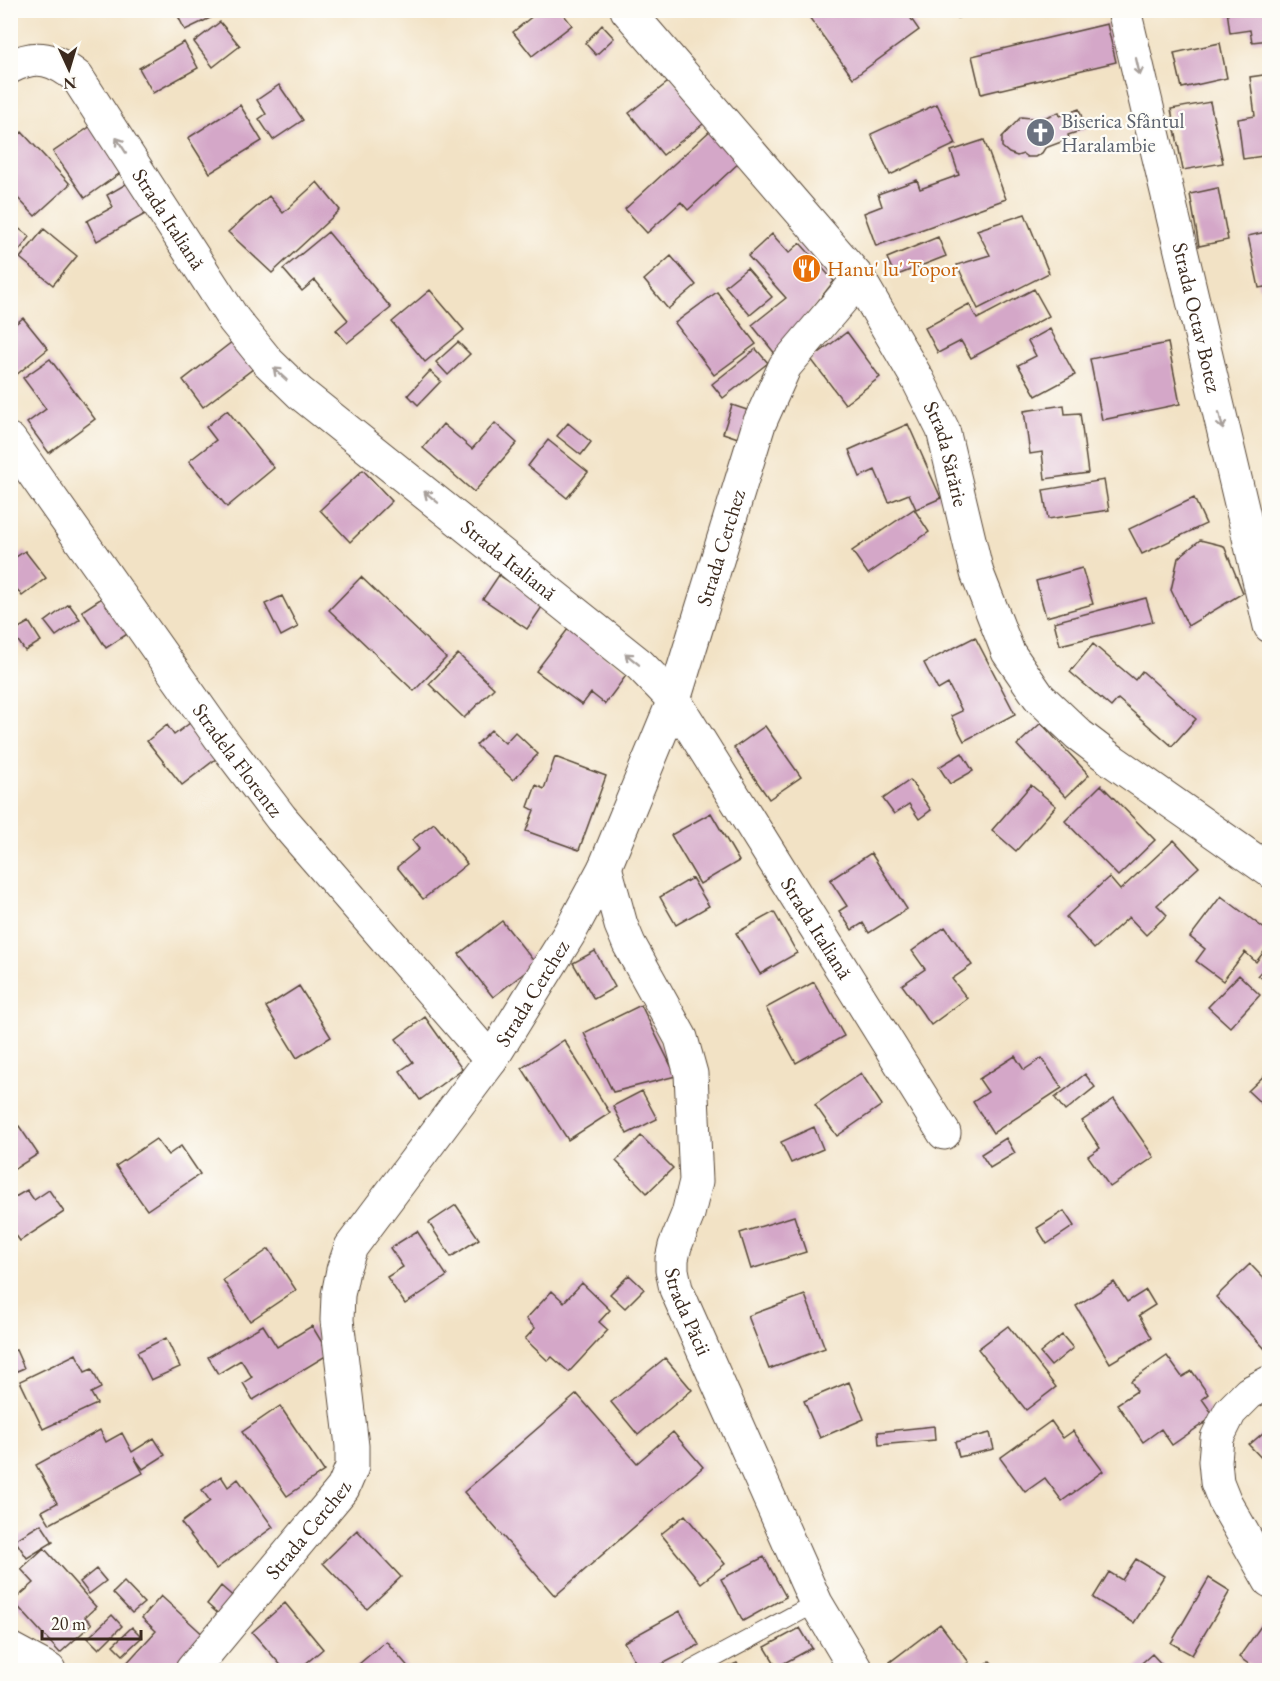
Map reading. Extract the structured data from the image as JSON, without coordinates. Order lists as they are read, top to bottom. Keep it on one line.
{"streets":{"street":["Strada Italiană","Strada Octav Botez","Strada Sărărie","Strada Cerchez","Stradela Florentz","Strada Păcii"]},"crossings":[["Strada Italiană","Strada Cerchez"],["Strada Sărărie","Strada Cerchez"],["Strada Cerchez","Stradela Florentz"],["Strada Cerchez","Strada Păcii"]],"one_way":["Strada Italiană","Strada Octav Botez"],"places":{"church":["Biserica Sfântul Haralambie"],"restaurant":["Hanu' lu' Topor"]},"scale_bar":"20 m","north":"bottom"}
